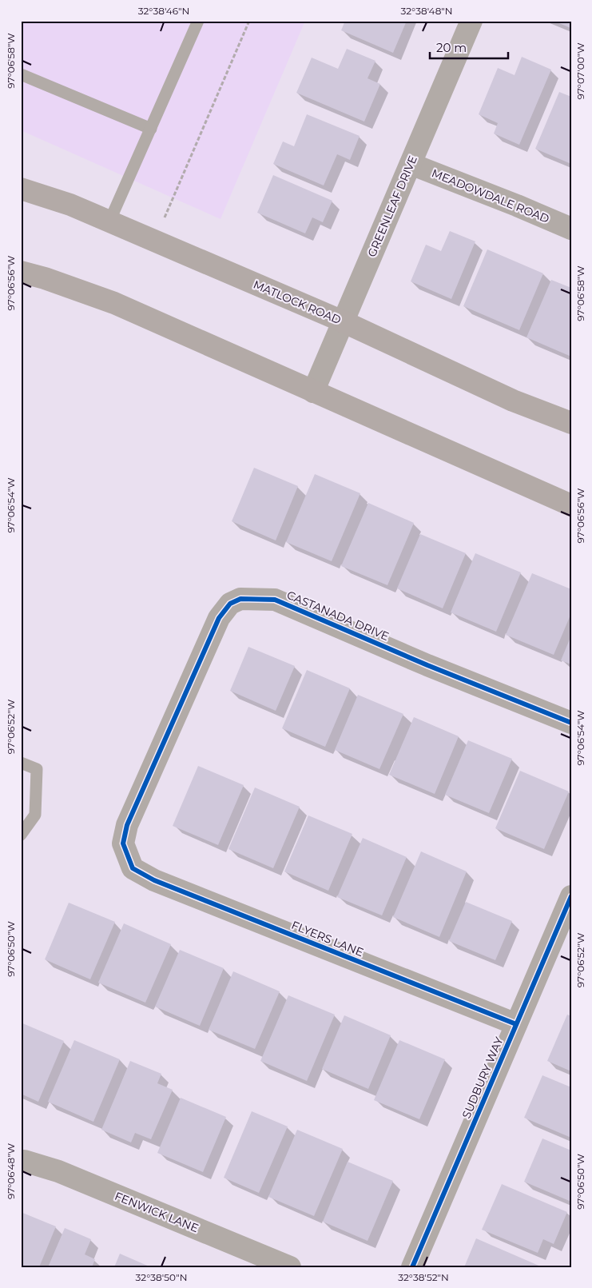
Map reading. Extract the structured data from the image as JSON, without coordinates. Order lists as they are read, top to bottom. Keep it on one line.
{"streets":{"main road":["MATLOCK ROAD"],"street":["MEADOWDALE ROAD","GREENLEAF DRIVE","CASTANADA DRIVE","FLYERS LANE","SUDBURY WAY","FENWICK LANE"]},"crossings":[["MEADOWDALE ROAD","GREENLEAF DRIVE"],["GREENLEAF DRIVE","MATLOCK ROAD"],["CASTANADA DRIVE","FLYERS LANE"],["FLYERS LANE","SUDBURY WAY"]],"scale_bar":"20 m","coordinates":["32°38'46\"N","32°38'48\"N","97°06'58\"W","97°07'00\"W","97°06'56\"W","97°06'54\"W","97°06'52\"W","97°06'50\"W","97°06'48\"W","32°38'50\"N","32°38'52\"N"]}
